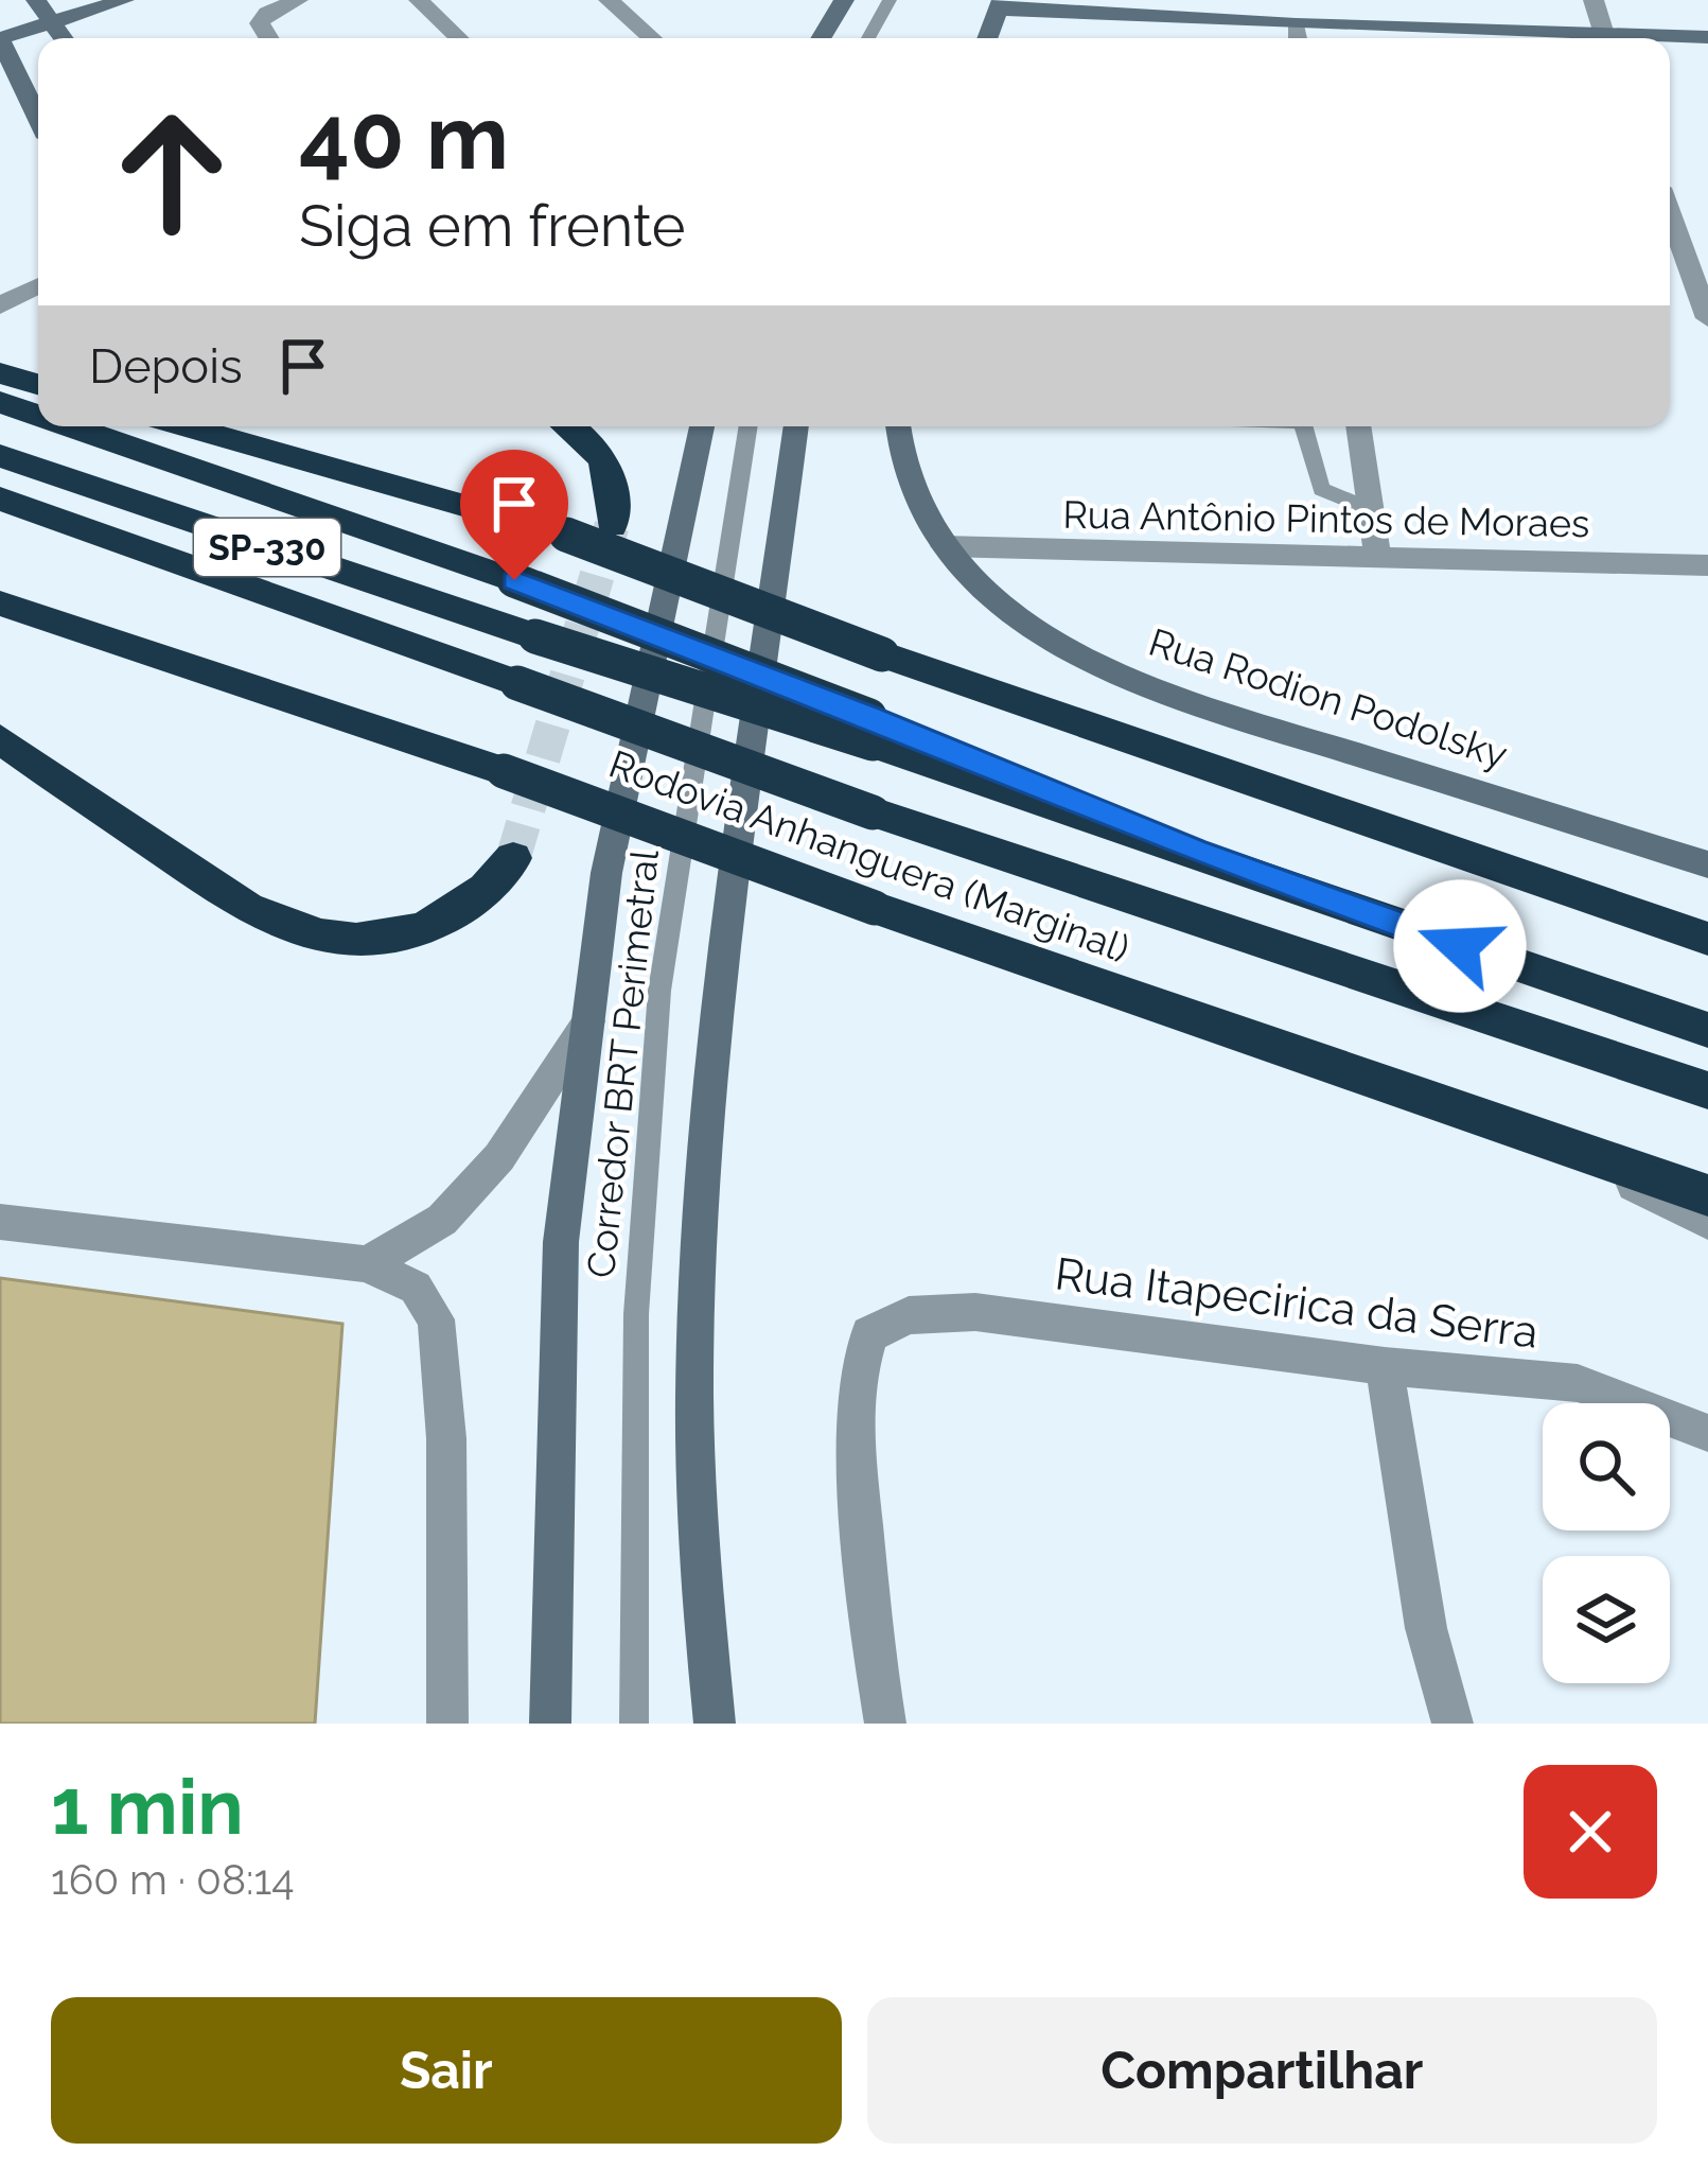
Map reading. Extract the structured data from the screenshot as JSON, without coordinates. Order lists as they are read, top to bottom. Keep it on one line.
{"streets":{"highway":["SP-330","Rodovia Anhanguera (Marginal)"],"street":["Rua Antônio Pintos de Moraes","Rua Rodion Podolsky","Rua Itapecirica da Serra"],"lane":["Corredor BRT Perimetral"]},"crossings":[["Rua Antônio Pintos de Moraes","Rua Rodion Podolsky"]],"page":{"turn":["40 m","Siga em frente"],"then":"Depois","heading":["1 min","160 m · 08:14"],"buttons":["Sair","Compartilhar"]}}
